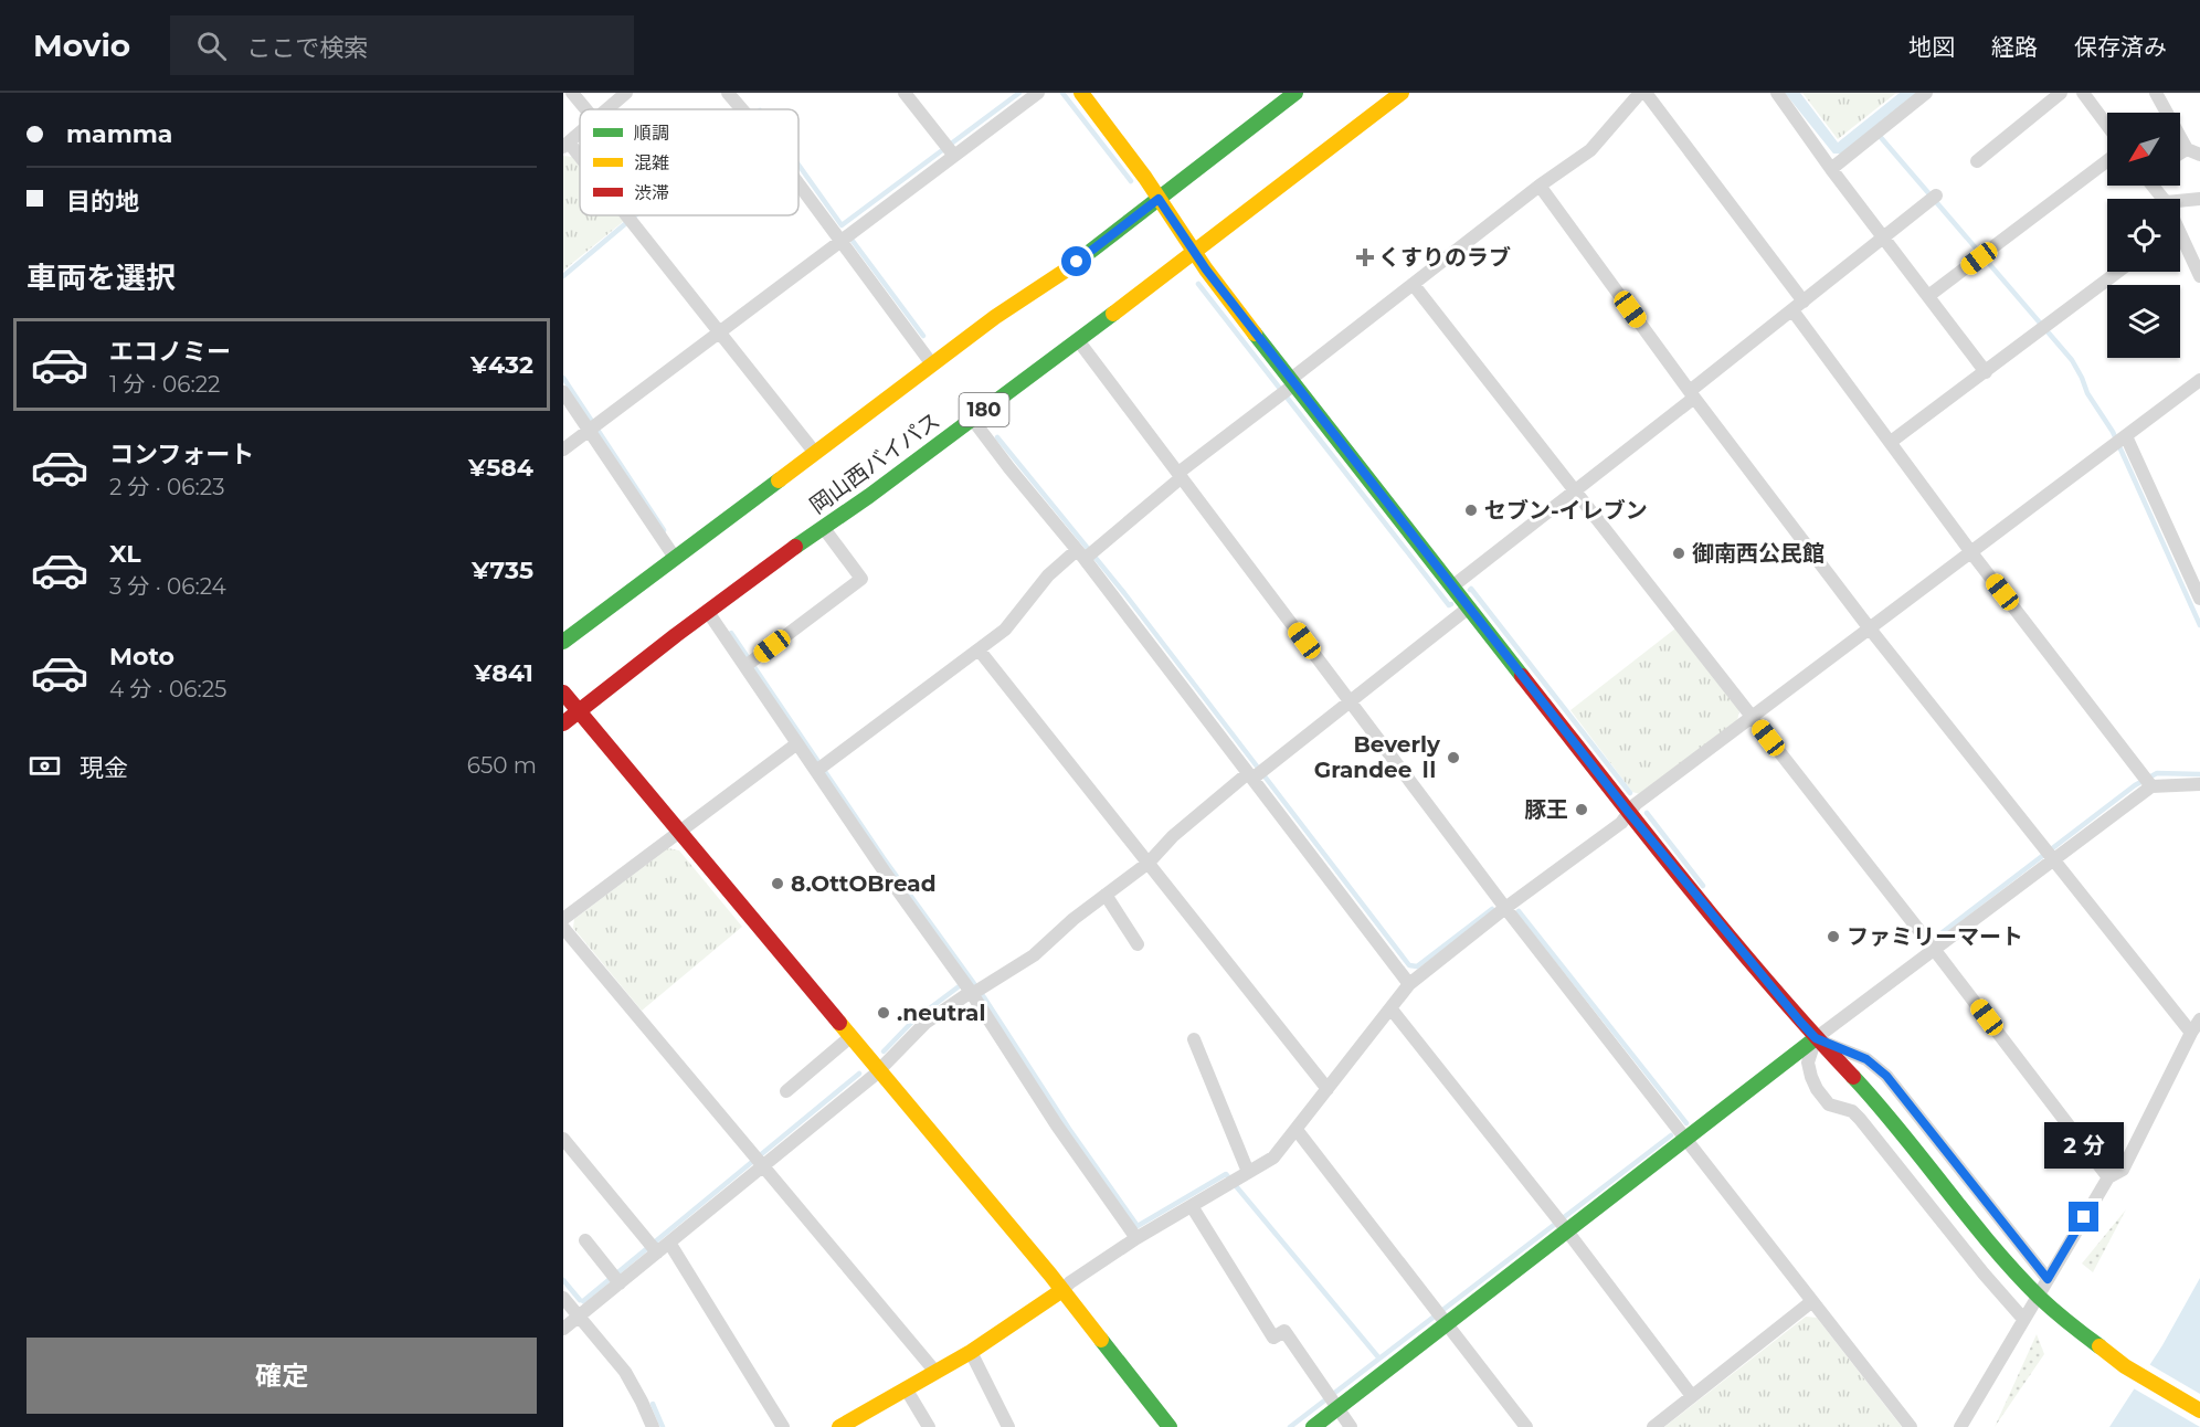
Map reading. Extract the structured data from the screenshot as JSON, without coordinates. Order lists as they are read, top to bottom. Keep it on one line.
{"streets":{"main road":["180","岡山西バイパス"]},"places":{"health":["くすりのラブ"],"other":["セブン-イレブン","御南西公民館","Beverly Grandee Ⅱ","豚王","8.OttOBread","ファミリーマート",".neutral"]},"legend":["順調","混雑","渋滞"],"north":"bottom left","page":{"header":"Movio","search":"ここで検索","nav":["地図","経路","保存済み"],"banner":["mamma","目的地"],"heading":"車両を選択","list":[{"name":"エコノミー","note":"1 分 · 06:22","value":"¥432"},{"name":"コンフォート","note":"2 分 · 06:23","value":"¥584"},{"name":"XL","note":"3 分 · 06:24","value":"¥735"},{"name":"Moto","note":"4 分 · 06:25","value":"¥841"}],"pay":["現金","650 m"],"bubble":"2 分","buttons":"確定"}}
